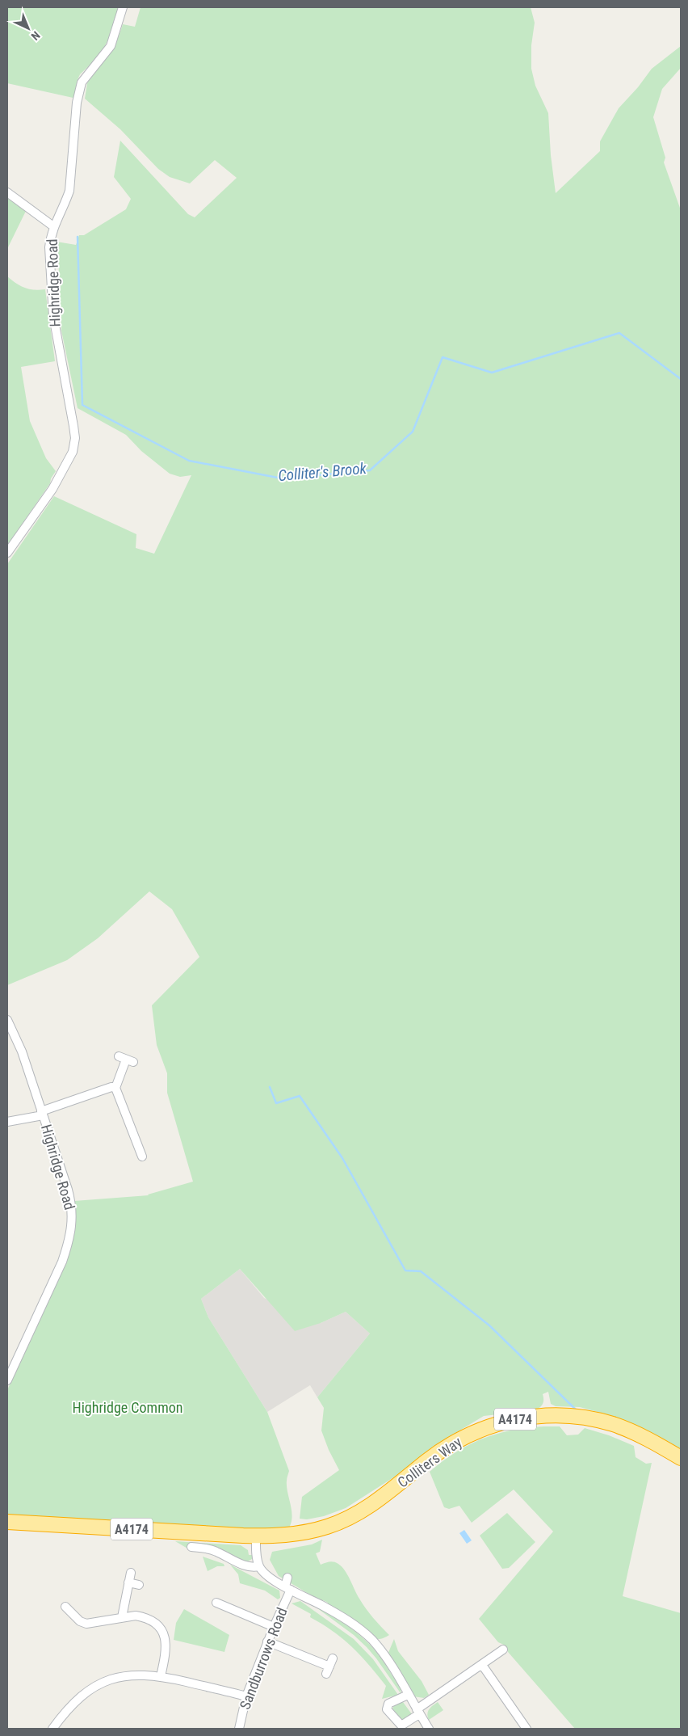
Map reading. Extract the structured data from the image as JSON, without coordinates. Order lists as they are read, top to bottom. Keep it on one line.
{"streets":{"highway":["A4174","Colliters Way"],"street":["Highridge Road","Sandburrows Road"]},"crossings":[["A4174","Colliters Way"]],"water":["Colliter's Brook"],"parks":["Highridge Common"],"north":"bottom right"}
